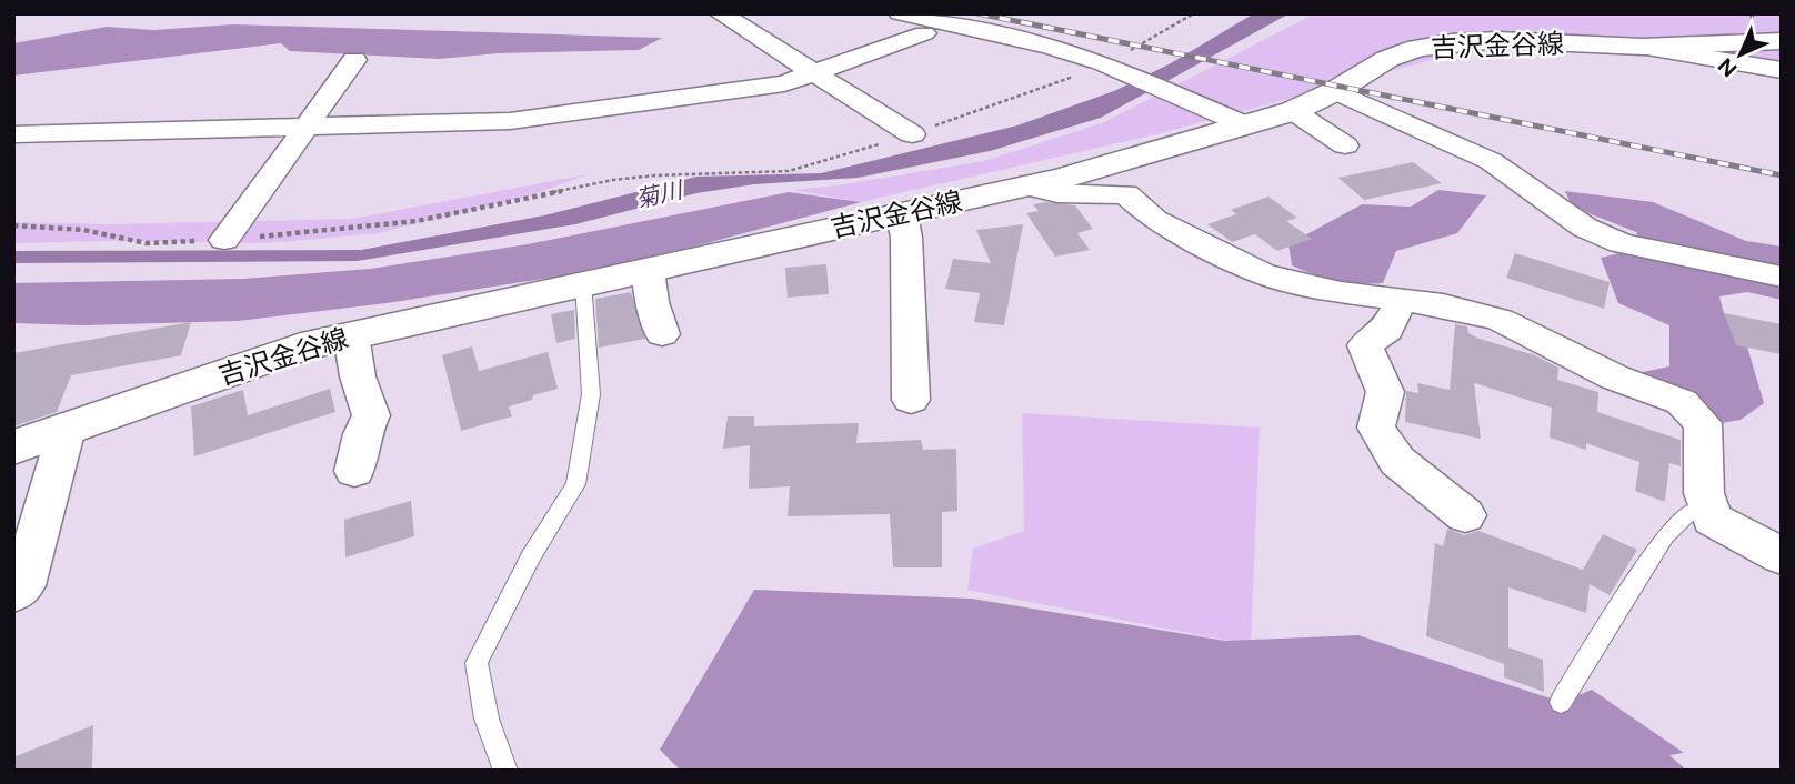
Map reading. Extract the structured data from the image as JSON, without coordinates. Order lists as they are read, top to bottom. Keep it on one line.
{"streets":{"main road":["吉沢金谷線"]},"water":["菊川"],"north":"bottom left"}
